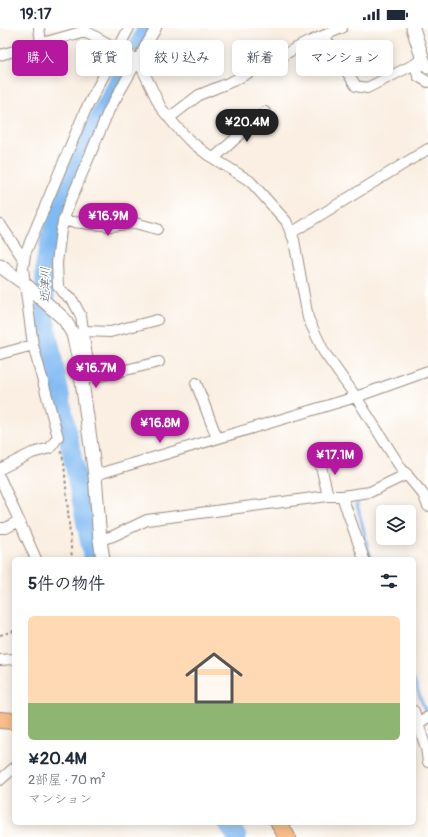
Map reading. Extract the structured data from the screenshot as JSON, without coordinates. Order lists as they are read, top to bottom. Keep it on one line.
{"water":["近津川"],"page":{"status":"19:17","chip":["購入","賃貸","絞り込み","新着","マンション"],"price":["¥20.4M","¥16.9M","¥16.7M","¥16.8M","¥17.1M"],"heading":"5件の物件","list":[{"name":"¥20.4M","note":"2部屋 · 70 m² · マンション"}]}}
